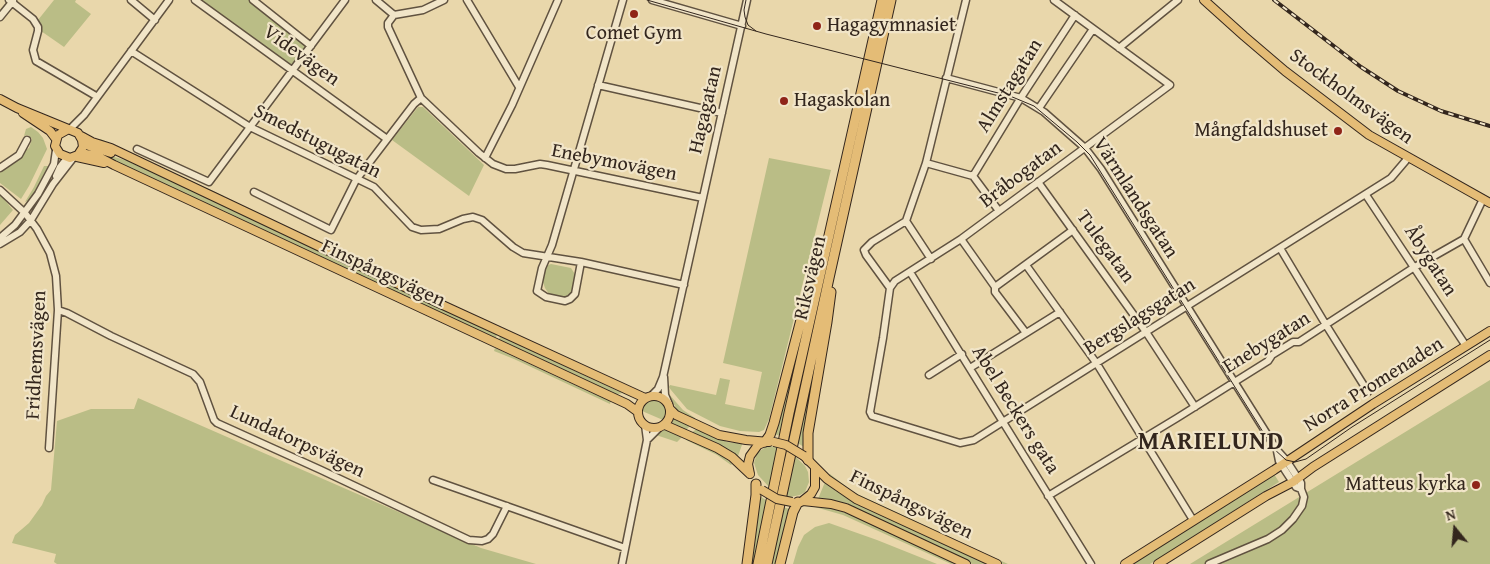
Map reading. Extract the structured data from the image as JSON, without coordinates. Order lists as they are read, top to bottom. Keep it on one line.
{"streets":{"highway":["Riksvägen"],"main road":["Stockholmsvägen","Finspångsvägen","Norra Promenaden"],"street":["Videvägen","Almstagatan","Hagagatan","Smedstugugatan","Enebymovägen","Bråbogatan","Värmlandsgatan","Tulegatan","Åbygatan","Bergslagsgatan","Enebygatan","Fridhemsvägen","Abel Beckers gata","Lundatorpsvägen"]},"crossings":[["Almstagatan","Värmlandsgatan"],["Stockholmsvägen","Bergslagsgatan"],["Hagagatan","Smedstugugatan"],["Hagagatan","Enebymovägen"],["Hagagatan","Finspångsvägen"],["Bråbogatan","Värmlandsgatan"],["Bråbogatan","Tulegatan"],["Bråbogatan","Bergslagsgatan"],["Bråbogatan","Abel Beckers gata"],["Värmlandsgatan","Bergslagsgatan"],["Värmlandsgatan","Enebygatan"],["Värmlandsgatan","Norra Promenaden"],["Tulegatan","Bergslagsgatan"],["Tulegatan","Enebygatan"],["Åbygatan","Bergslagsgatan"],["Åbygatan","Enebygatan"],["Åbygatan","Norra Promenaden"],["Bergslagsgatan","Abel Beckers gata"],["Enebygatan","Abel Beckers gata"],["Fridhemsvägen","Lundatorpsvägen"]],"districts":["MARIELUND"],"places":["Comet Gym","Hagagymnasiet","Hagaskolan","Mångfaldshuset","Matteus kyrka"],"north":"top"}
